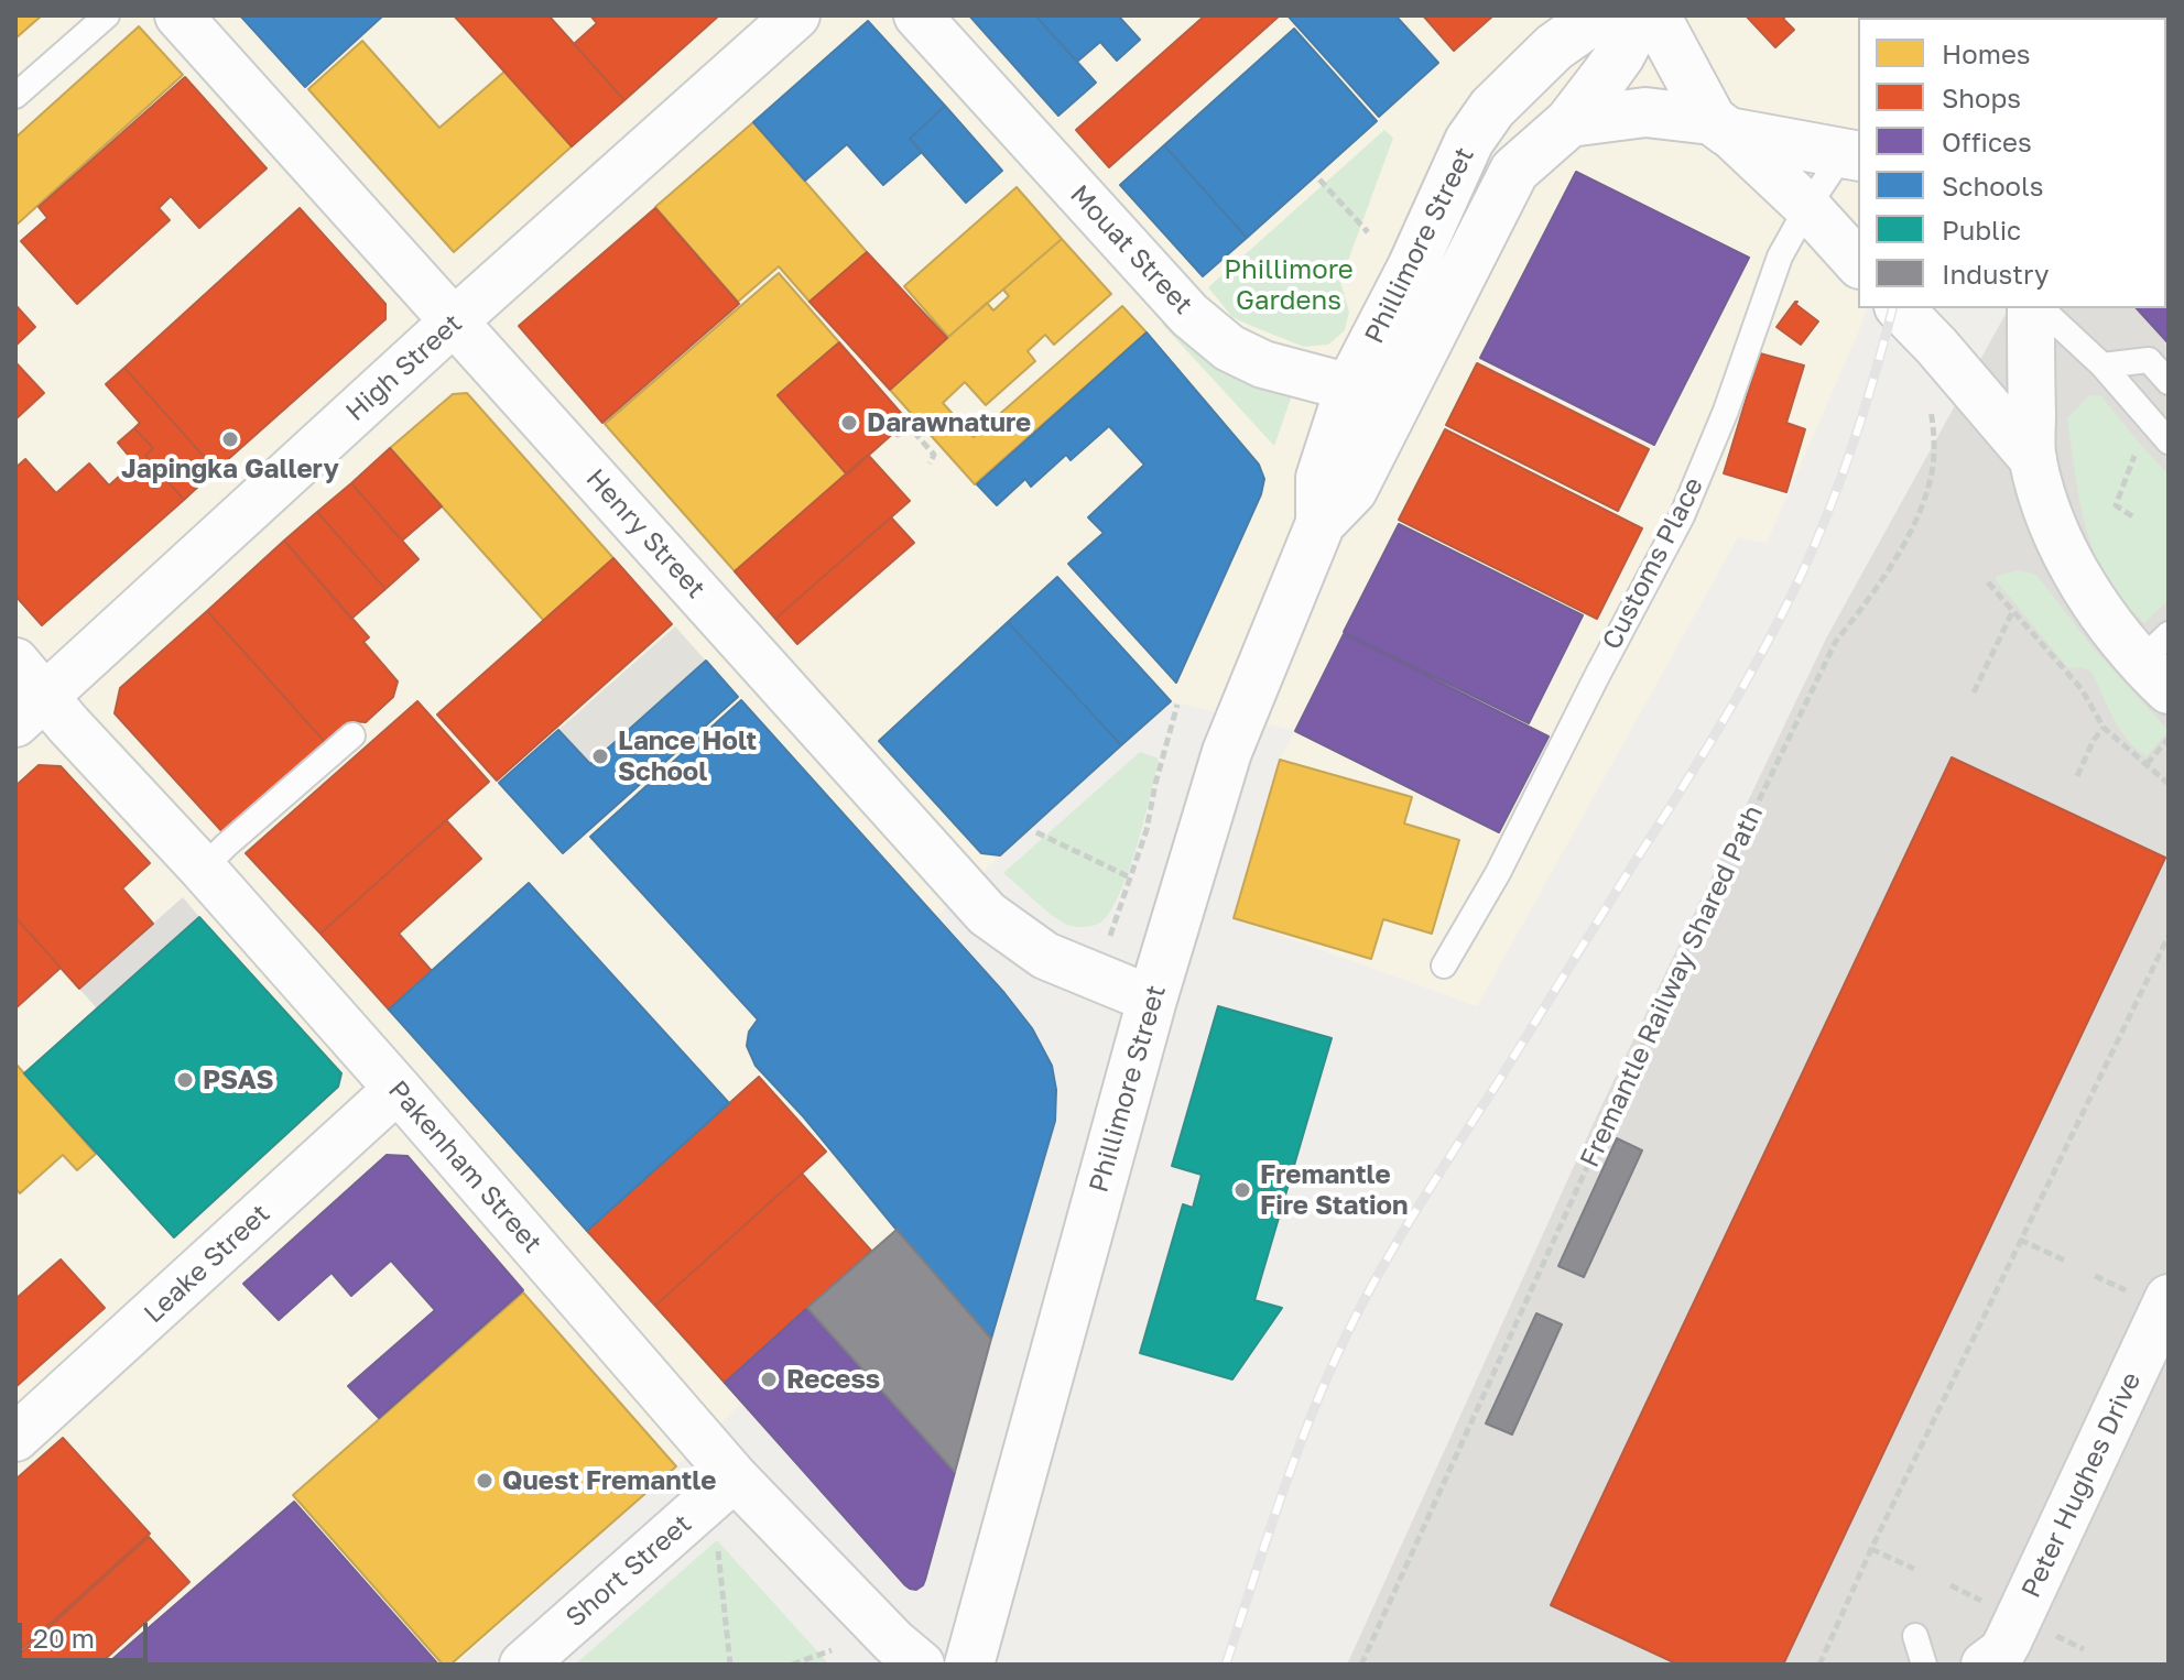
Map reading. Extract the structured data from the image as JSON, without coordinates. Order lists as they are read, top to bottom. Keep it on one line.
{"streets":{"street":["Phillimore Street","Mouat Street","High Street","Henry Street","Pakenham Street","Leake Street","Peter Hughes Drive","Short Street"],"lane":["Customs Place"],"path":["Fremantle Railway Shared Path"]},"crossings":[["Phillimore Street","Mouat Street"],["Phillimore Street","Henry Street"],["High Street","Henry Street"],["High Street","Pakenham Street"],["Pakenham Street","Leake Street"],["Pakenham Street","Short Street"]],"parks":["Phillimore Gardens"],"places":["Darawnature","Japingka Gallery","Lance Holt School","PSAS","Fremantle Fire Station","Recess","Quest Fremantle"],"legend":["Homes","Shops","Offices","Schools","Public","Industry"],"scale_bar":"20 m"}
